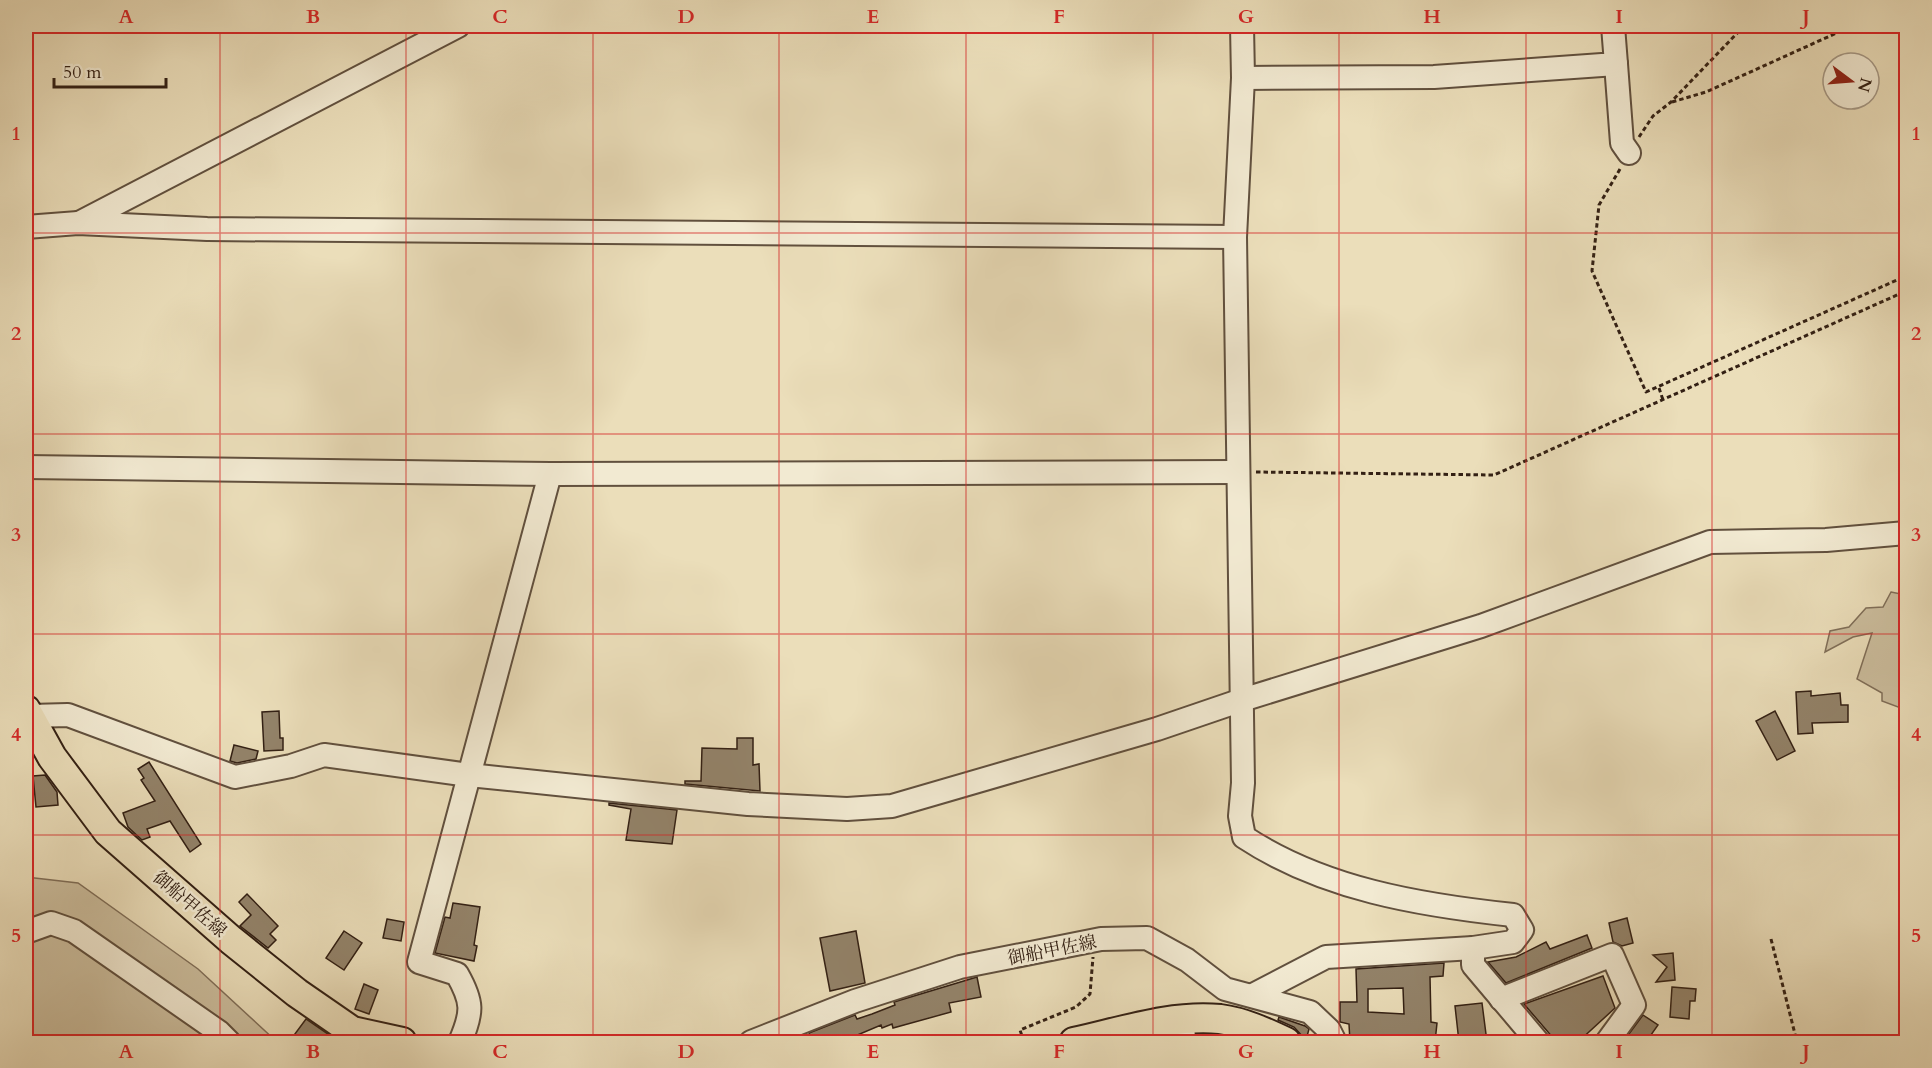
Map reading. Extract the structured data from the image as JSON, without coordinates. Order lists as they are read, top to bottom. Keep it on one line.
{"streets":{"main road":["御船甲佐線"]},"scale_bar":"50 m","north":"right","grid":{"columns":["A","B","C","D","E","F","G","H","I","J"],"rows":["1","2","3","4","5"]}}
